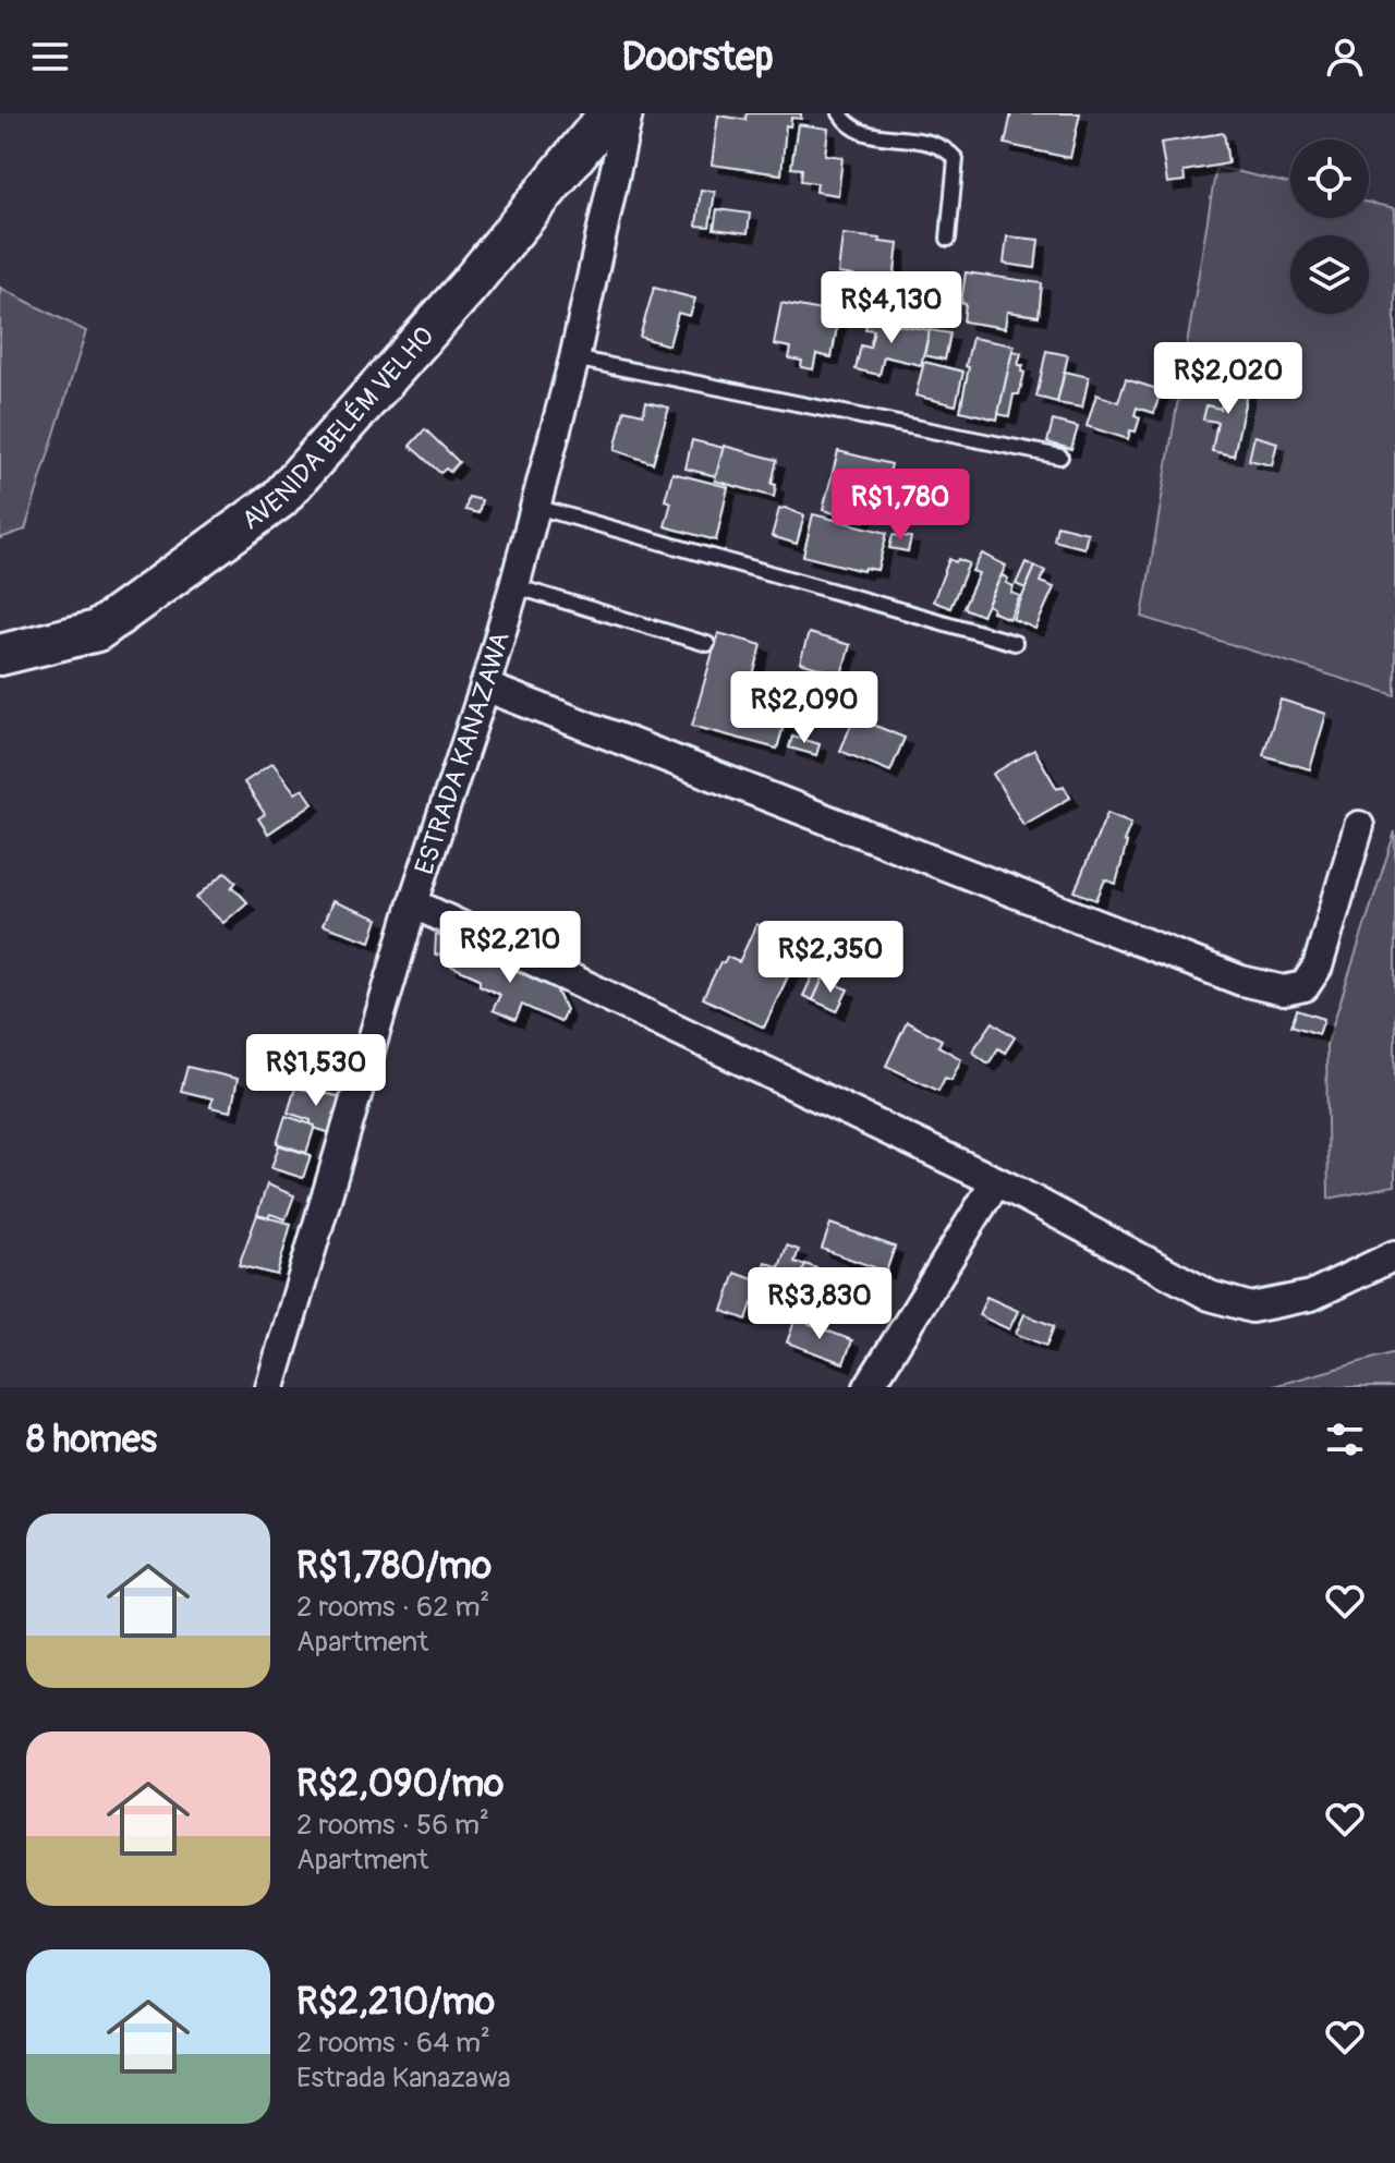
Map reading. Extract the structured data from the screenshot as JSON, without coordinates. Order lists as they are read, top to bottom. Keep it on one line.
{"streets":{"main road":["AVENIDA BELÉM VELHO"],"street":["ESTRADA KANAZAWA"]},"page":{"header":"Doorstep","price":["R$4,130","R$2,020","R$1,780","R$2,090","R$2,210","R$2,350","R$1,530","R$3,830"],"heading":"8 homes","list":[{"name":"R$1,780/mo","note":"2 rooms · 62 m² · Apartment"},{"name":"R$2,090/mo","note":"2 rooms · 56 m² · Apartment"},{"name":"R$2,210/mo","note":"2 rooms · 64 m² · Estrada Kanazawa"}]}}
